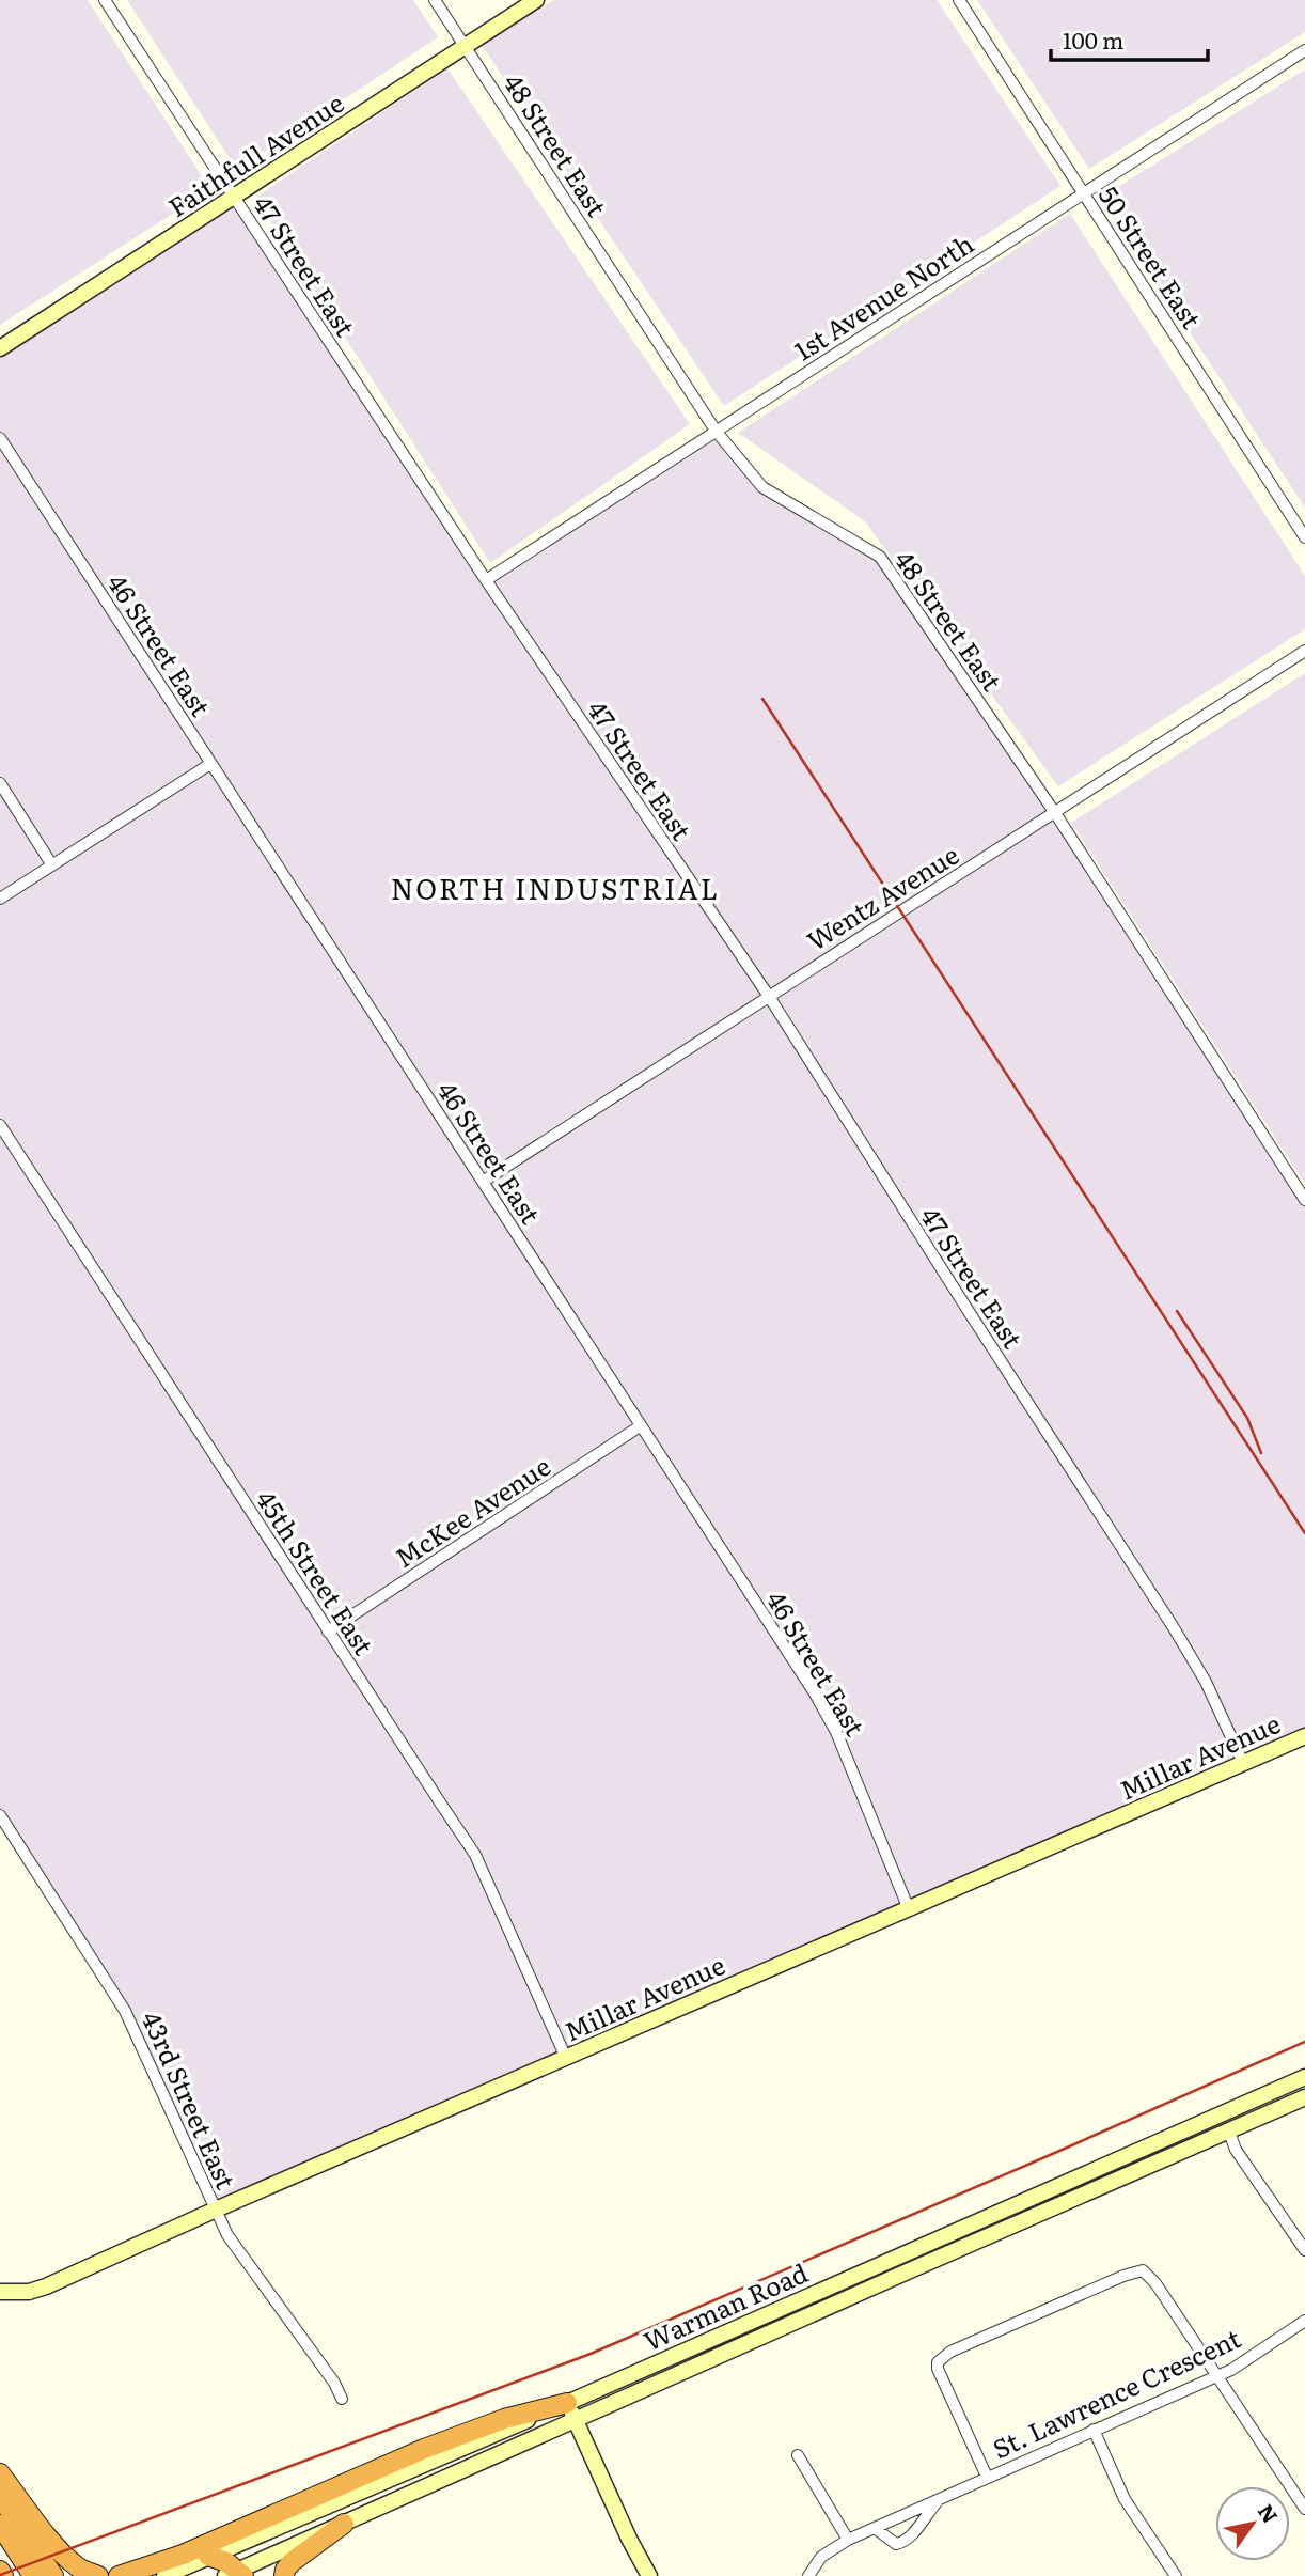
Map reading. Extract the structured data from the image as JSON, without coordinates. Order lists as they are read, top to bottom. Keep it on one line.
{"streets":{"main road":["Faithfull Avenue","Millar Avenue","Warman Road"],"street":["48 Street East","50 Street East","47 Street East","1st Avenue North","46 Street East","Wentz Avenue","McKee Avenue","45th Street East","43rd Street East","St. Lawrence Crescent"]},"crossings":[["48 Street East","Faithfull Avenue"],["48 Street East","1st Avenue North"],["48 Street East","Wentz Avenue"],["Faithfull Avenue","47 Street East"],["50 Street East","1st Avenue North"],["47 Street East","1st Avenue North"],["47 Street East","Wentz Avenue"],["47 Street East","Millar Avenue"],["46 Street East","Wentz Avenue"],["46 Street East","McKee Avenue"],["46 Street East","Millar Avenue"],["McKee Avenue","45th Street East"],["45th Street East","Millar Avenue"],["Millar Avenue","43rd Street East"]],"districts":["NORTH INDUSTRIAL"],"scale_bar":"100 m","north":"top right"}
